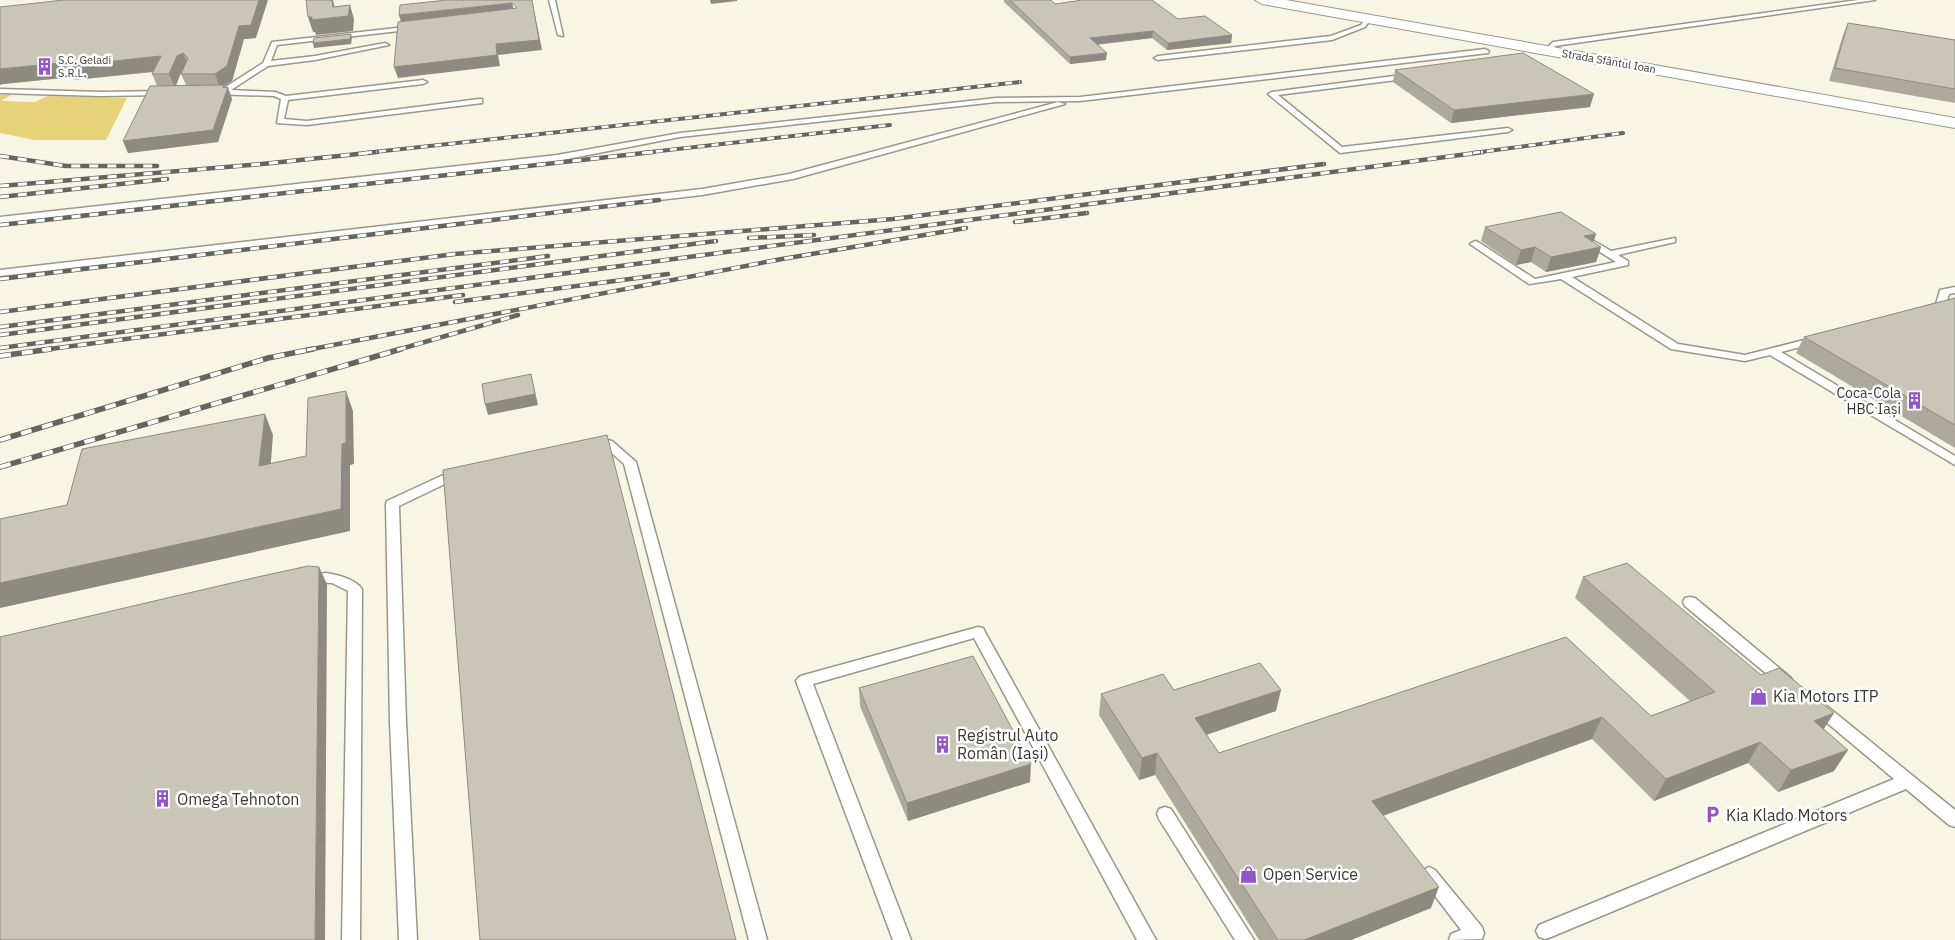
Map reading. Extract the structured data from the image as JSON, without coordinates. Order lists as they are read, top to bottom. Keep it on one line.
{"streets":{"main road":["Strada Sfântul Ioan"]},"places":{"building":["S.C. Geladi S.R.L.","Coca-Cola HBC Iași","Registrul Auto Român (Iași)","Omega Tehnoton"],"shop":["Kia Motors ITP","Open Service"],"parking":["Kia Klado Motors"]}}
